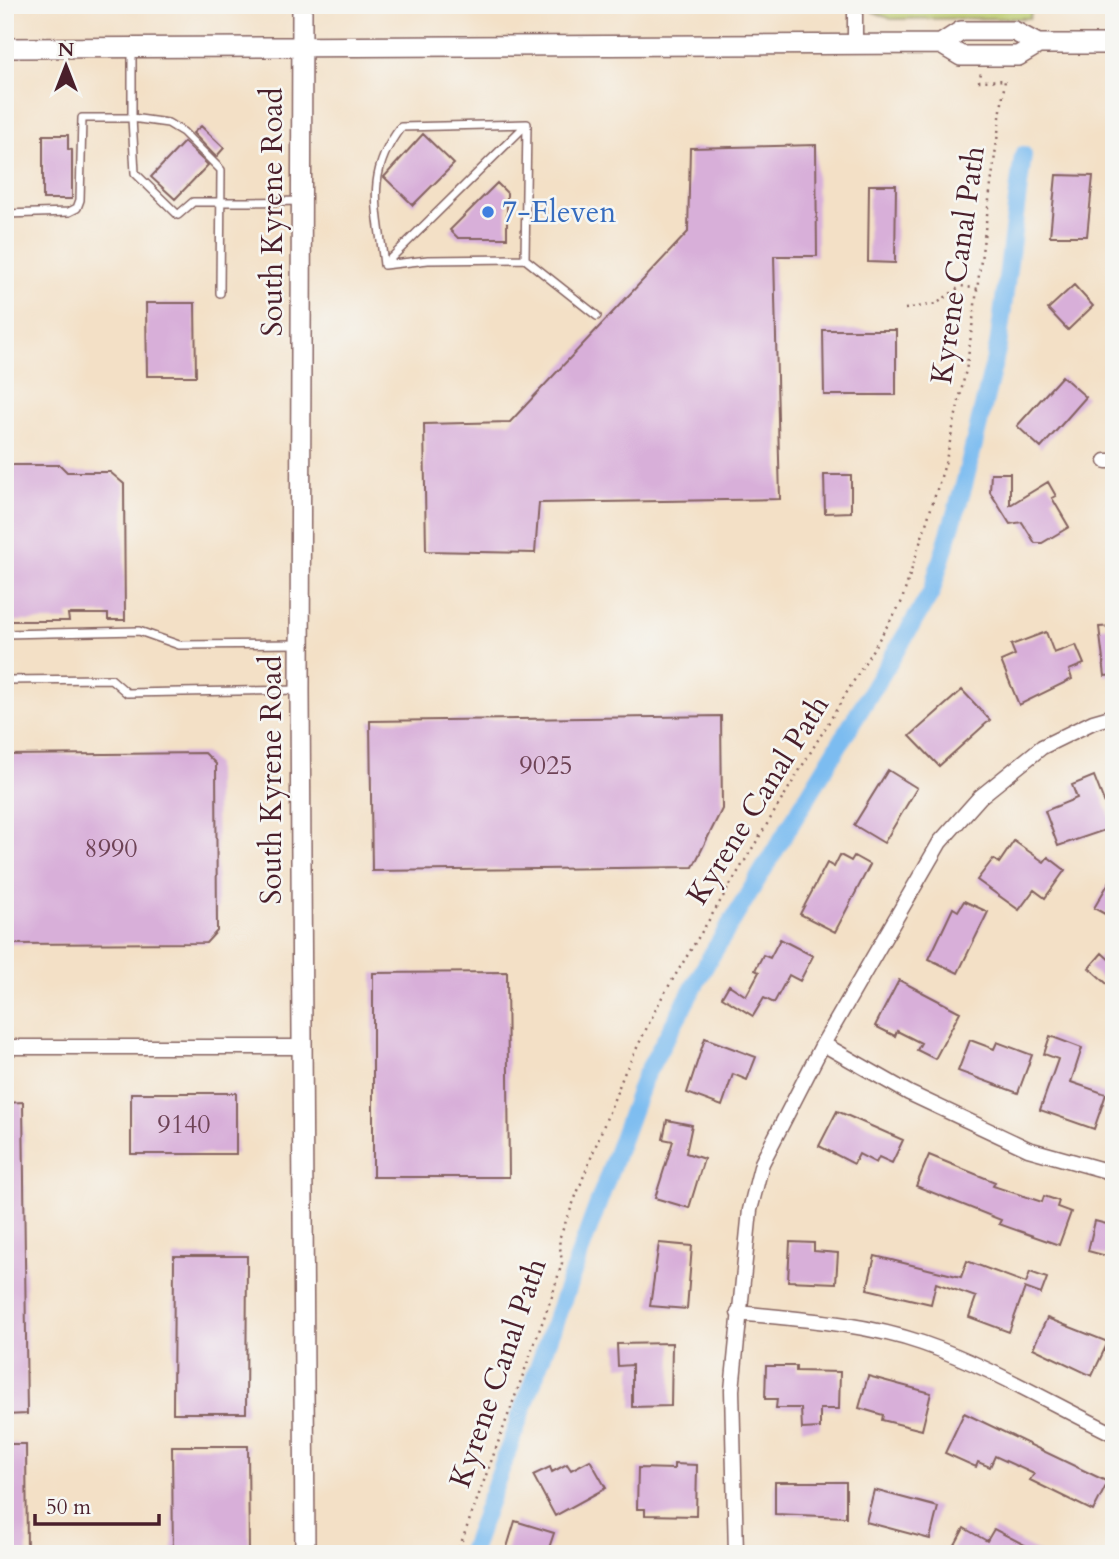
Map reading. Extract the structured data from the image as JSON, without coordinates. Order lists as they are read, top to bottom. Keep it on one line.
{"streets":{"main road":["South Kyrene Road"],"path":["Kyrene Canal Path"]},"places":["7-Eleven"],"house_numbers":["9025","8990","9140"],"scale_bar":"50 m","north":"top"}
